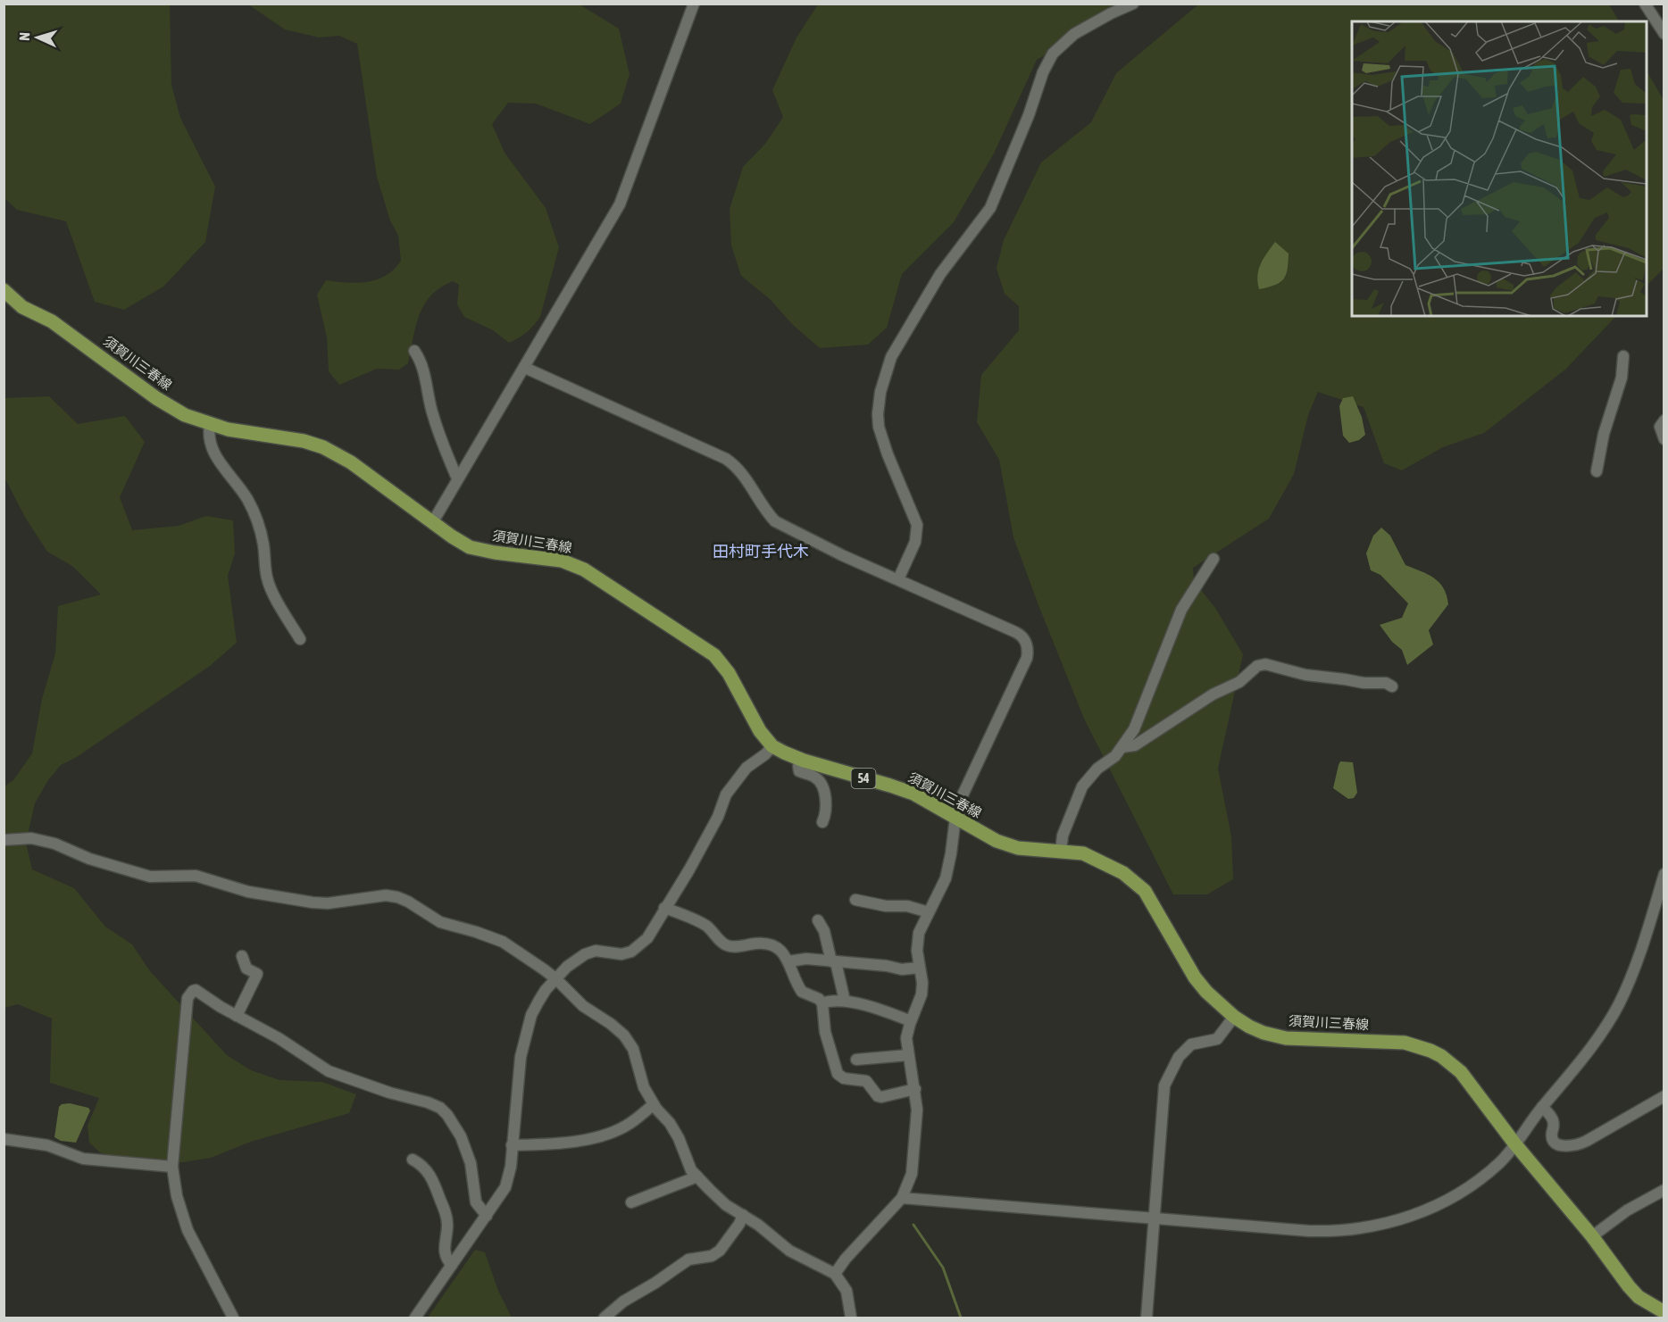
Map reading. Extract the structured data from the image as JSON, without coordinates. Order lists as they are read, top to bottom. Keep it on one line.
{"streets":{"main road":["須賀川三春線","54"]},"districts":["田村町手代木"],"north":"left"}
